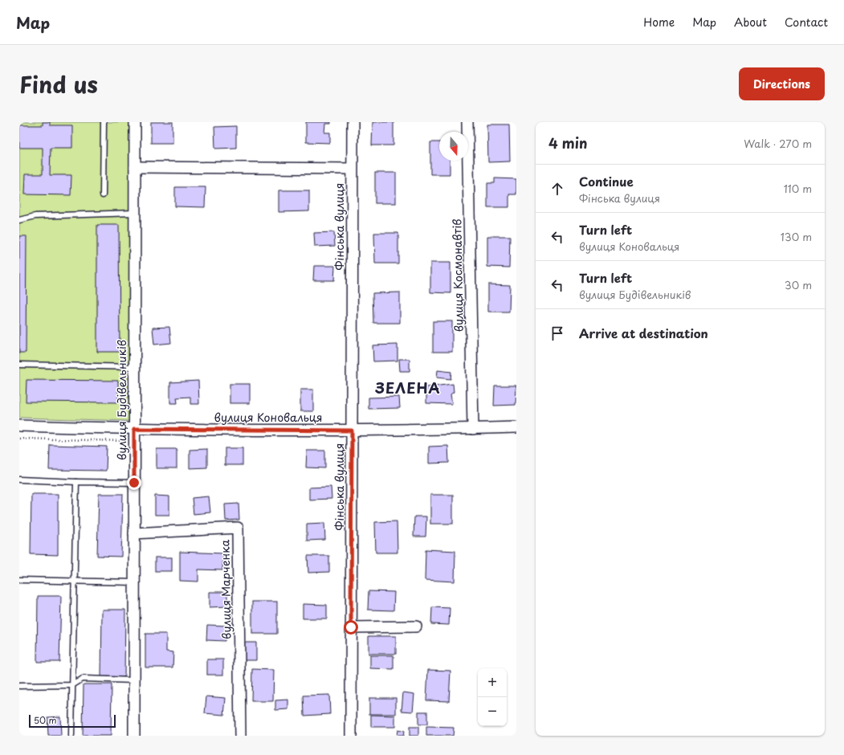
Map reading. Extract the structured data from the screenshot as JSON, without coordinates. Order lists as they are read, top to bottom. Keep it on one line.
{"streets":{"street":["Фінська вулиця","вулиця Космонавтів","вулиця Будівельників","вулиця Коновальця","вулиця Марченка"]},"crossings":[["Фінська вулиця","вулиця Коновальця"],["вулиця Космонавтів","вулиця Коновальця"],["вулиця Будівельників","вулиця Коновальця"],["вулиця Будівельників","вулиця Марченка"]],"districts":["ЗЕЛЕНА"],"scale_bar":"50 m","north":"bottom","page":{"header":"Map","nav":["Home","Map","About","Contact"],"title":"Find us","buttons":"Directions","heading":["4 min","Walk · 270 m"],"list":[["Continue","Фінська вулиця","110 m"],["Turn left","вулиця Коновальця","130 m"],["Turn left","вулиця Будівельників","30 m"],"Arrive at destination"],"map_buttons":["+","−"],"scale":"50 m"}}
